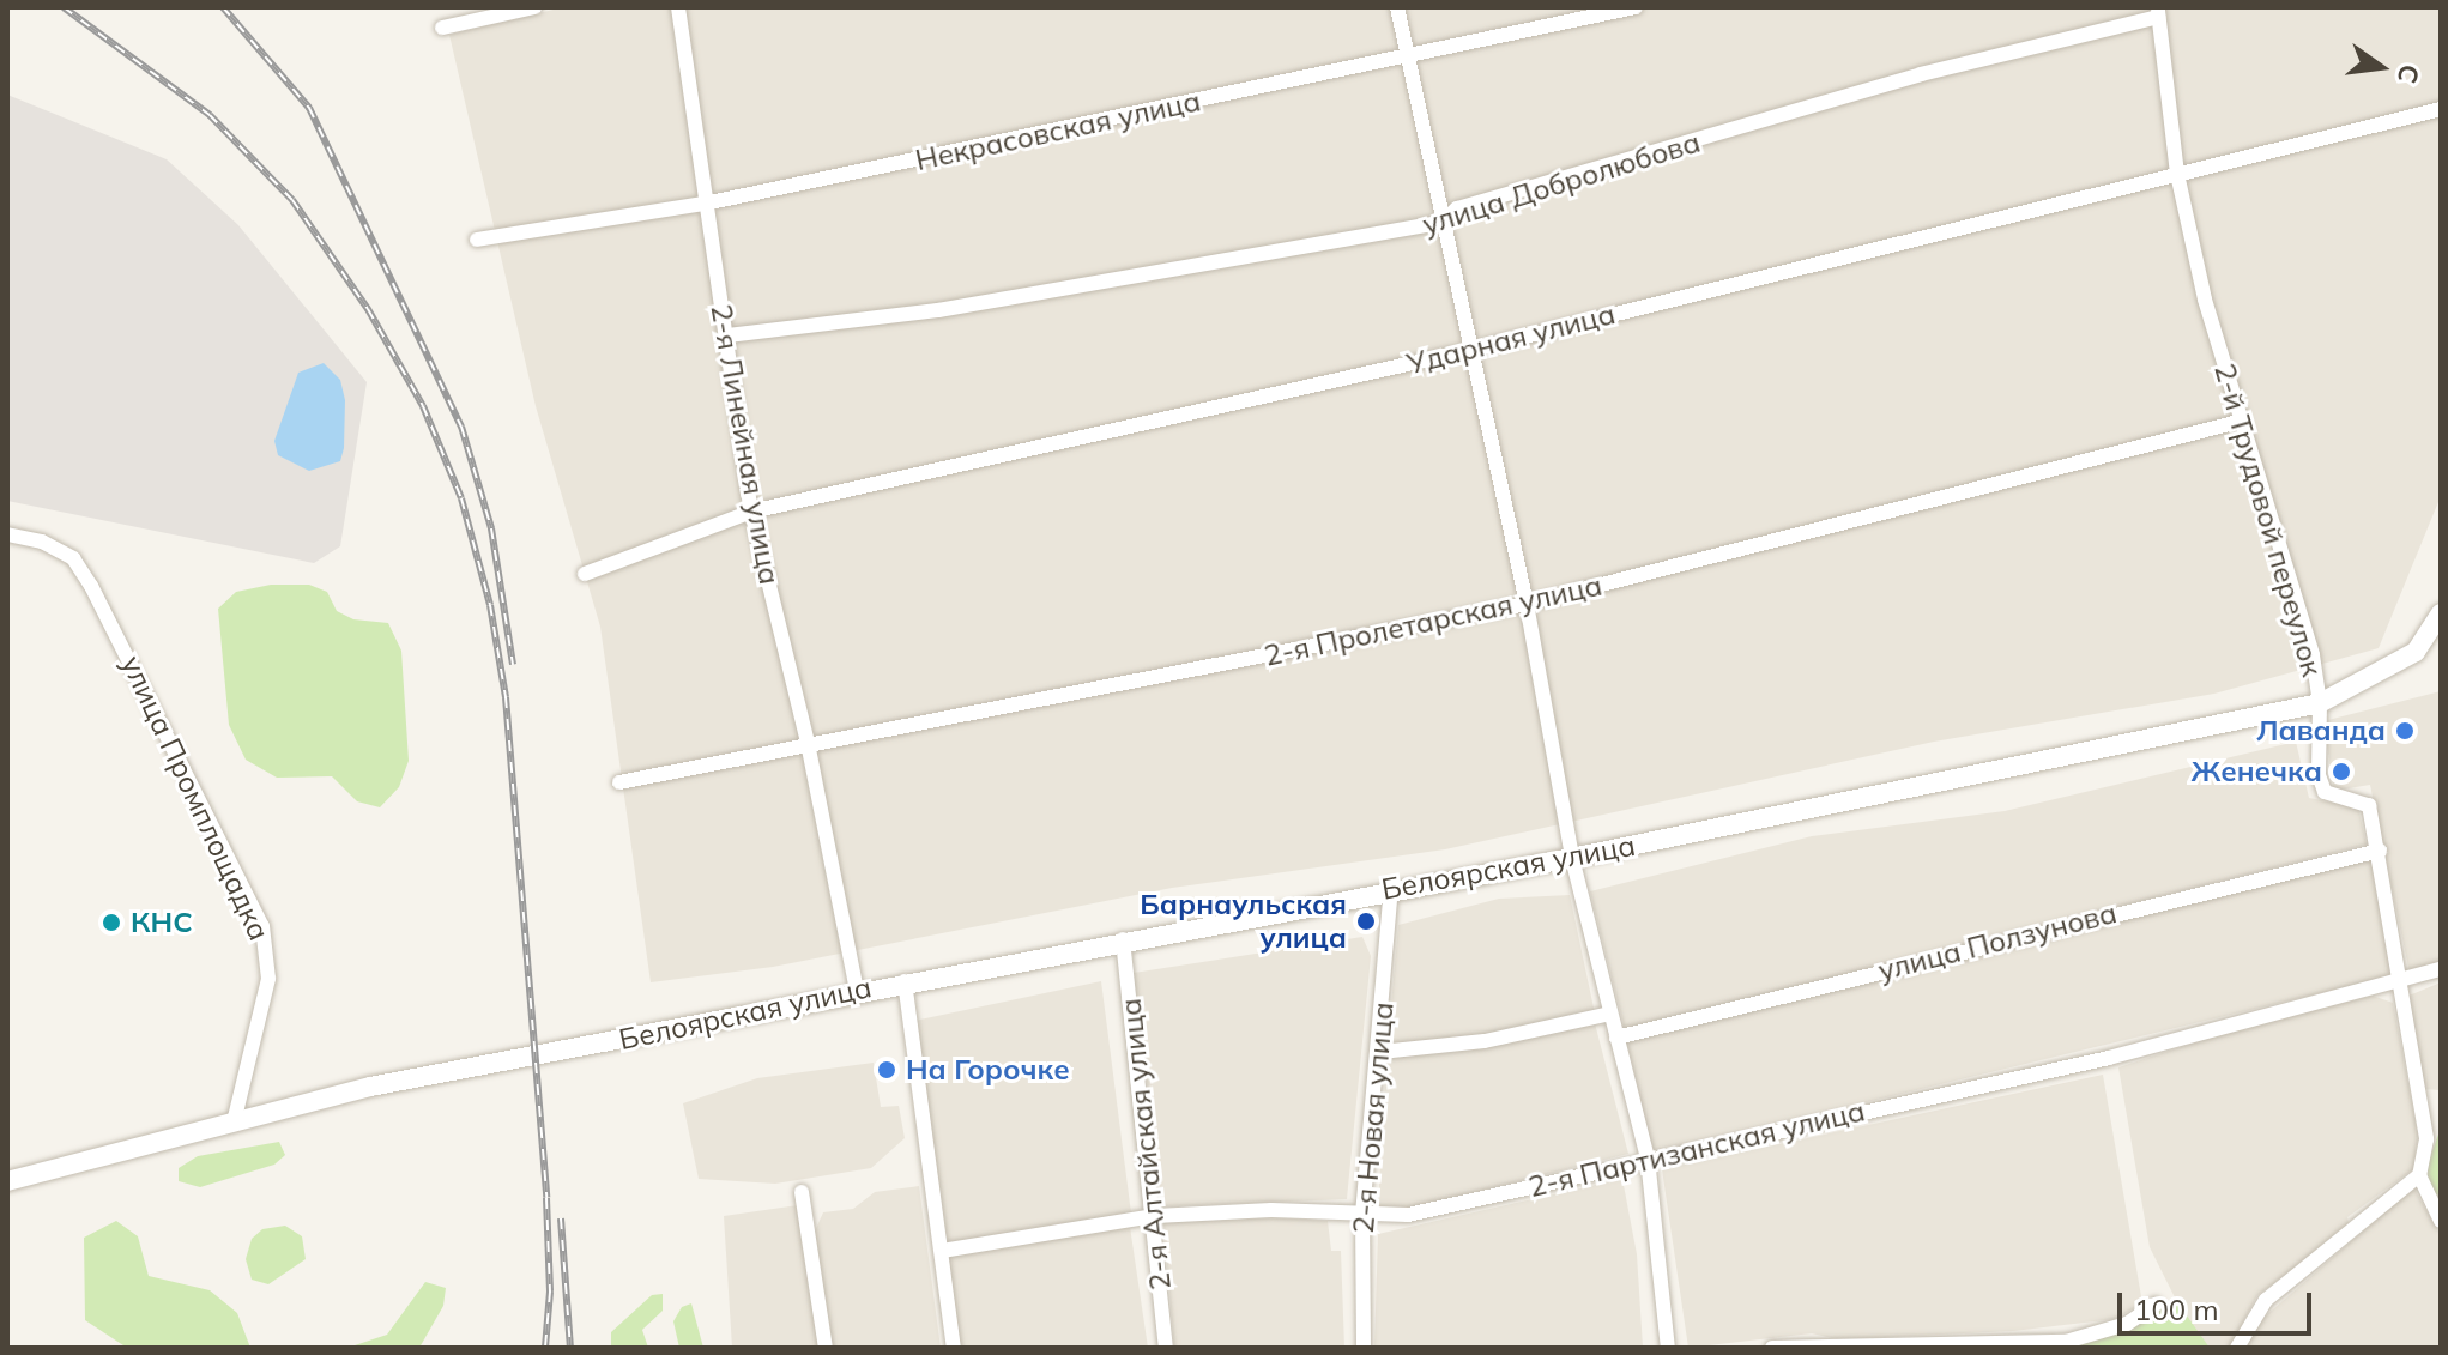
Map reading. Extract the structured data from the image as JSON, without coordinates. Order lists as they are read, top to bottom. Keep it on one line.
{"streets":{"street":["Некрасовская улица","улица Добролюбова","Ударная улица","2-я Линейная улица","2-й Трудовой переулок","2-я Пролетарская улица","улица Промплощадка","Белоярская улица","улица Ползунова","2-я Новая улица","2-я Алтайская улица","2-я Партизанская улица"]},"crossings":[["Некрасовская улица","2-я Линейная улица"],["улица Добролюбова","2-я Линейная улица"],["улица Добролюбова","2-й Трудовой переулок"],["Ударная улица","2-я Линейная улица"],["Ударная улица","2-й Трудовой переулок"],["2-я Линейная улица","2-я Пролетарская улица"],["2-я Линейная улица","Белоярская улица"],["2-й Трудовой переулок","2-я Пролетарская улица"],["2-й Трудовой переулок","Белоярская улица"],["2-й Трудовой переулок","улица Ползунова"],["2-й Трудовой переулок","2-я Партизанская улица"],["улица Промплощадка","Белоярская улица"],["Белоярская улица","2-я Новая улица"],["Белоярская улица","2-я Алтайская улица"],["2-я Новая улица","2-я Партизанская улица"],["2-я Алтайская улица","2-я Партизанская улица"]],"places":["Лаванда","Женечка","Барнаульская улица","КНС","На Горочке"],"scale_bar":"100 m","north":"right"}
